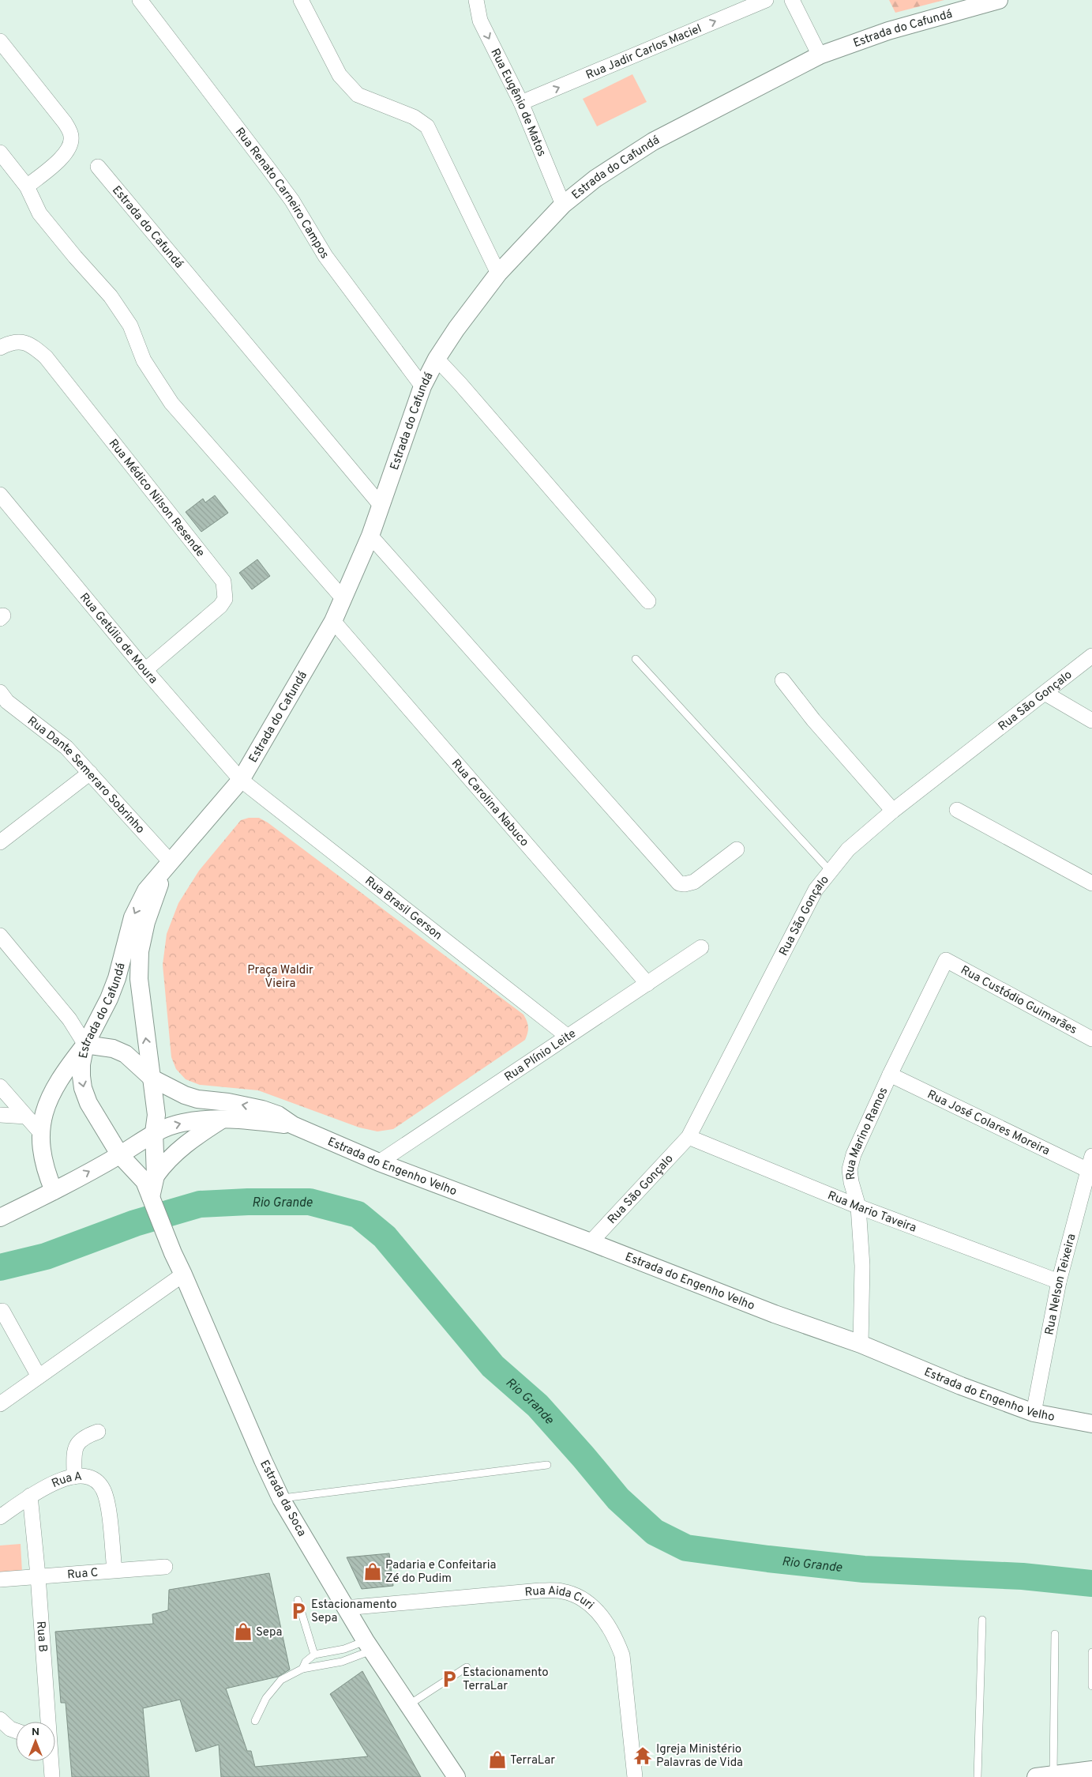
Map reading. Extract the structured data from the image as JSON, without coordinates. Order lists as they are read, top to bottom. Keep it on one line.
{"streets":{"street":["Estrada do Cafundá","Rua Jadir Carlos Maciel","Rua Eugênio de Matos","Rua Renato Carneiro Campos","Rua Médico Nilson Resende","Rua Getúlio de Moura","Rua São Gonçalo","Rua Dante Semeraro Sobrinho","Rua Carolina Nabuco","Rua Brasil Gerson","Rua Custódio Guimarães","Rua Plínio Leite","Rua José Colares Moreira","Rua Marino Ramos","Estrada do Engenho Velho","Rua Mario Taveira","Rua Nelson Teixeira","Rua A","Estrada da Soca","Rua C","Rua Aida Curi","Rua B"]},"crossings":[["Estrada do Cafundá","Rua Eugênio de Matos"],["Estrada do Cafundá","Rua Renato Carneiro Campos"],["Estrada do Cafundá","Rua Getúlio de Moura"],["Estrada do Cafundá","Rua Dante Semeraro Sobrinho"],["Estrada do Cafundá","Rua Carolina Nabuco"],["Estrada do Cafundá","Rua Brasil Gerson"],["Estrada do Cafundá","Estrada do Engenho Velho"],["Estrada do Cafundá","Estrada da Soca"],["Rua Jadir Carlos Maciel","Rua Eugênio de Matos"],["Rua Médico Nilson Resende","Rua Getúlio de Moura"],["Rua Getúlio de Moura","Rua Brasil Gerson"],["Rua São Gonçalo","Estrada do Engenho Velho"],["Rua São Gonçalo","Rua Mario Taveira"],["Rua Carolina Nabuco","Rua Plínio Leite"],["Rua Brasil Gerson","Rua Plínio Leite"],["Rua Custódio Guimarães","Rua Marino Ramos"],["Rua Plínio Leite","Estrada do Engenho Velho"],["Rua José Colares Moreira","Rua Marino Ramos"],["Rua José Colares Moreira","Rua Nelson Teixeira"],["Rua Marino Ramos","Estrada do Engenho Velho"],["Rua Marino Ramos","Rua Mario Taveira"],["Estrada do Engenho Velho","Rua Nelson Teixeira"],["Estrada do Engenho Velho","Estrada da Soca"],["Rua Mario Taveira","Rua Nelson Teixeira"],["Rua A","Rua C"],["Rua A","Rua B"],["Estrada da Soca","Rua Aida Curi"],["Rua C","Rua B"]],"one_way":["Rua Jadir Carlos Maciel"],"water":["Rio Grande"],"parks":["Praça Waldir Vieira"],"places":{"shop":["Padaria e Confeitaria Zé do Pudim","Sepa","TerraLar"],"parking":["Estacionamento Sepa","Estacionamento TerraLar"],"temple":["Igreja Ministério Palavras de Vida"]},"north":"top"}
